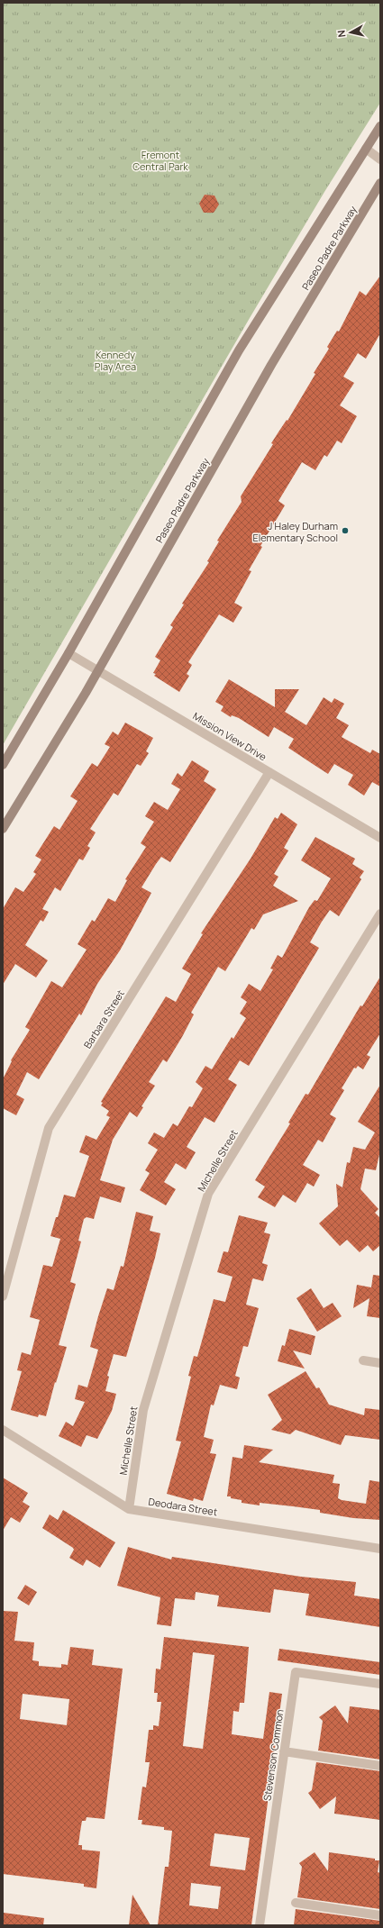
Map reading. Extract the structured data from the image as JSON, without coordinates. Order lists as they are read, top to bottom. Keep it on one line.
{"streets":{"main road":["Paseo Padre Parkway"],"street":["Mission View Drive","Barbara Street","Michelle Street","Deodara Street","Stevenson Common"]},"crossings":[["Paseo Padre Parkway","Mission View Drive"],["Mission View Drive","Barbara Street"],["Michelle Street","Deodara Street"]],"parks":["Fremont Central Park","Kennedy Play Area"],"places":["J Haley Durham Elementary School"],"north":"left"}
